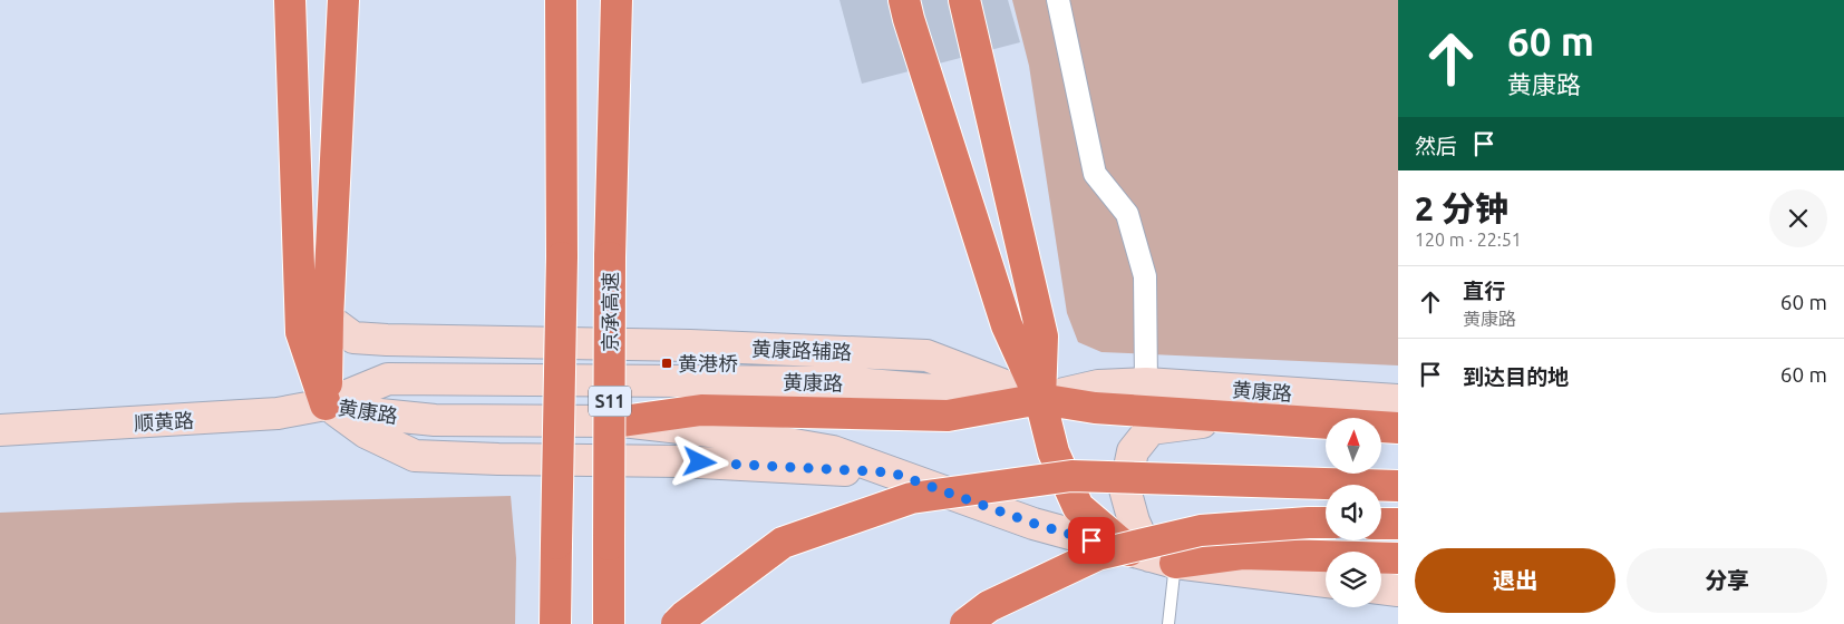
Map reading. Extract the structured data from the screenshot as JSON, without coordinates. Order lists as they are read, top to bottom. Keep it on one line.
{"streets":{"highway":["京承高速","S11"],"main road":["黄康路辅路","黄康路","顺黄路"]},"crossings":[["黄康路辅路","黄康路"],["黄康路","顺黄路"]],"places":{"transit":["黄港桥"]},"north":"top","page":{"turn":["60 m","黄康路"],"then":"然后","heading":["2 分钟","120 m · 22:51"],"list":[{"name":"直行","note":"黄康路","value":"60 m"},{"name":"到达目的地","value":"60 m"}],"buttons":["退出","分享"]}}
